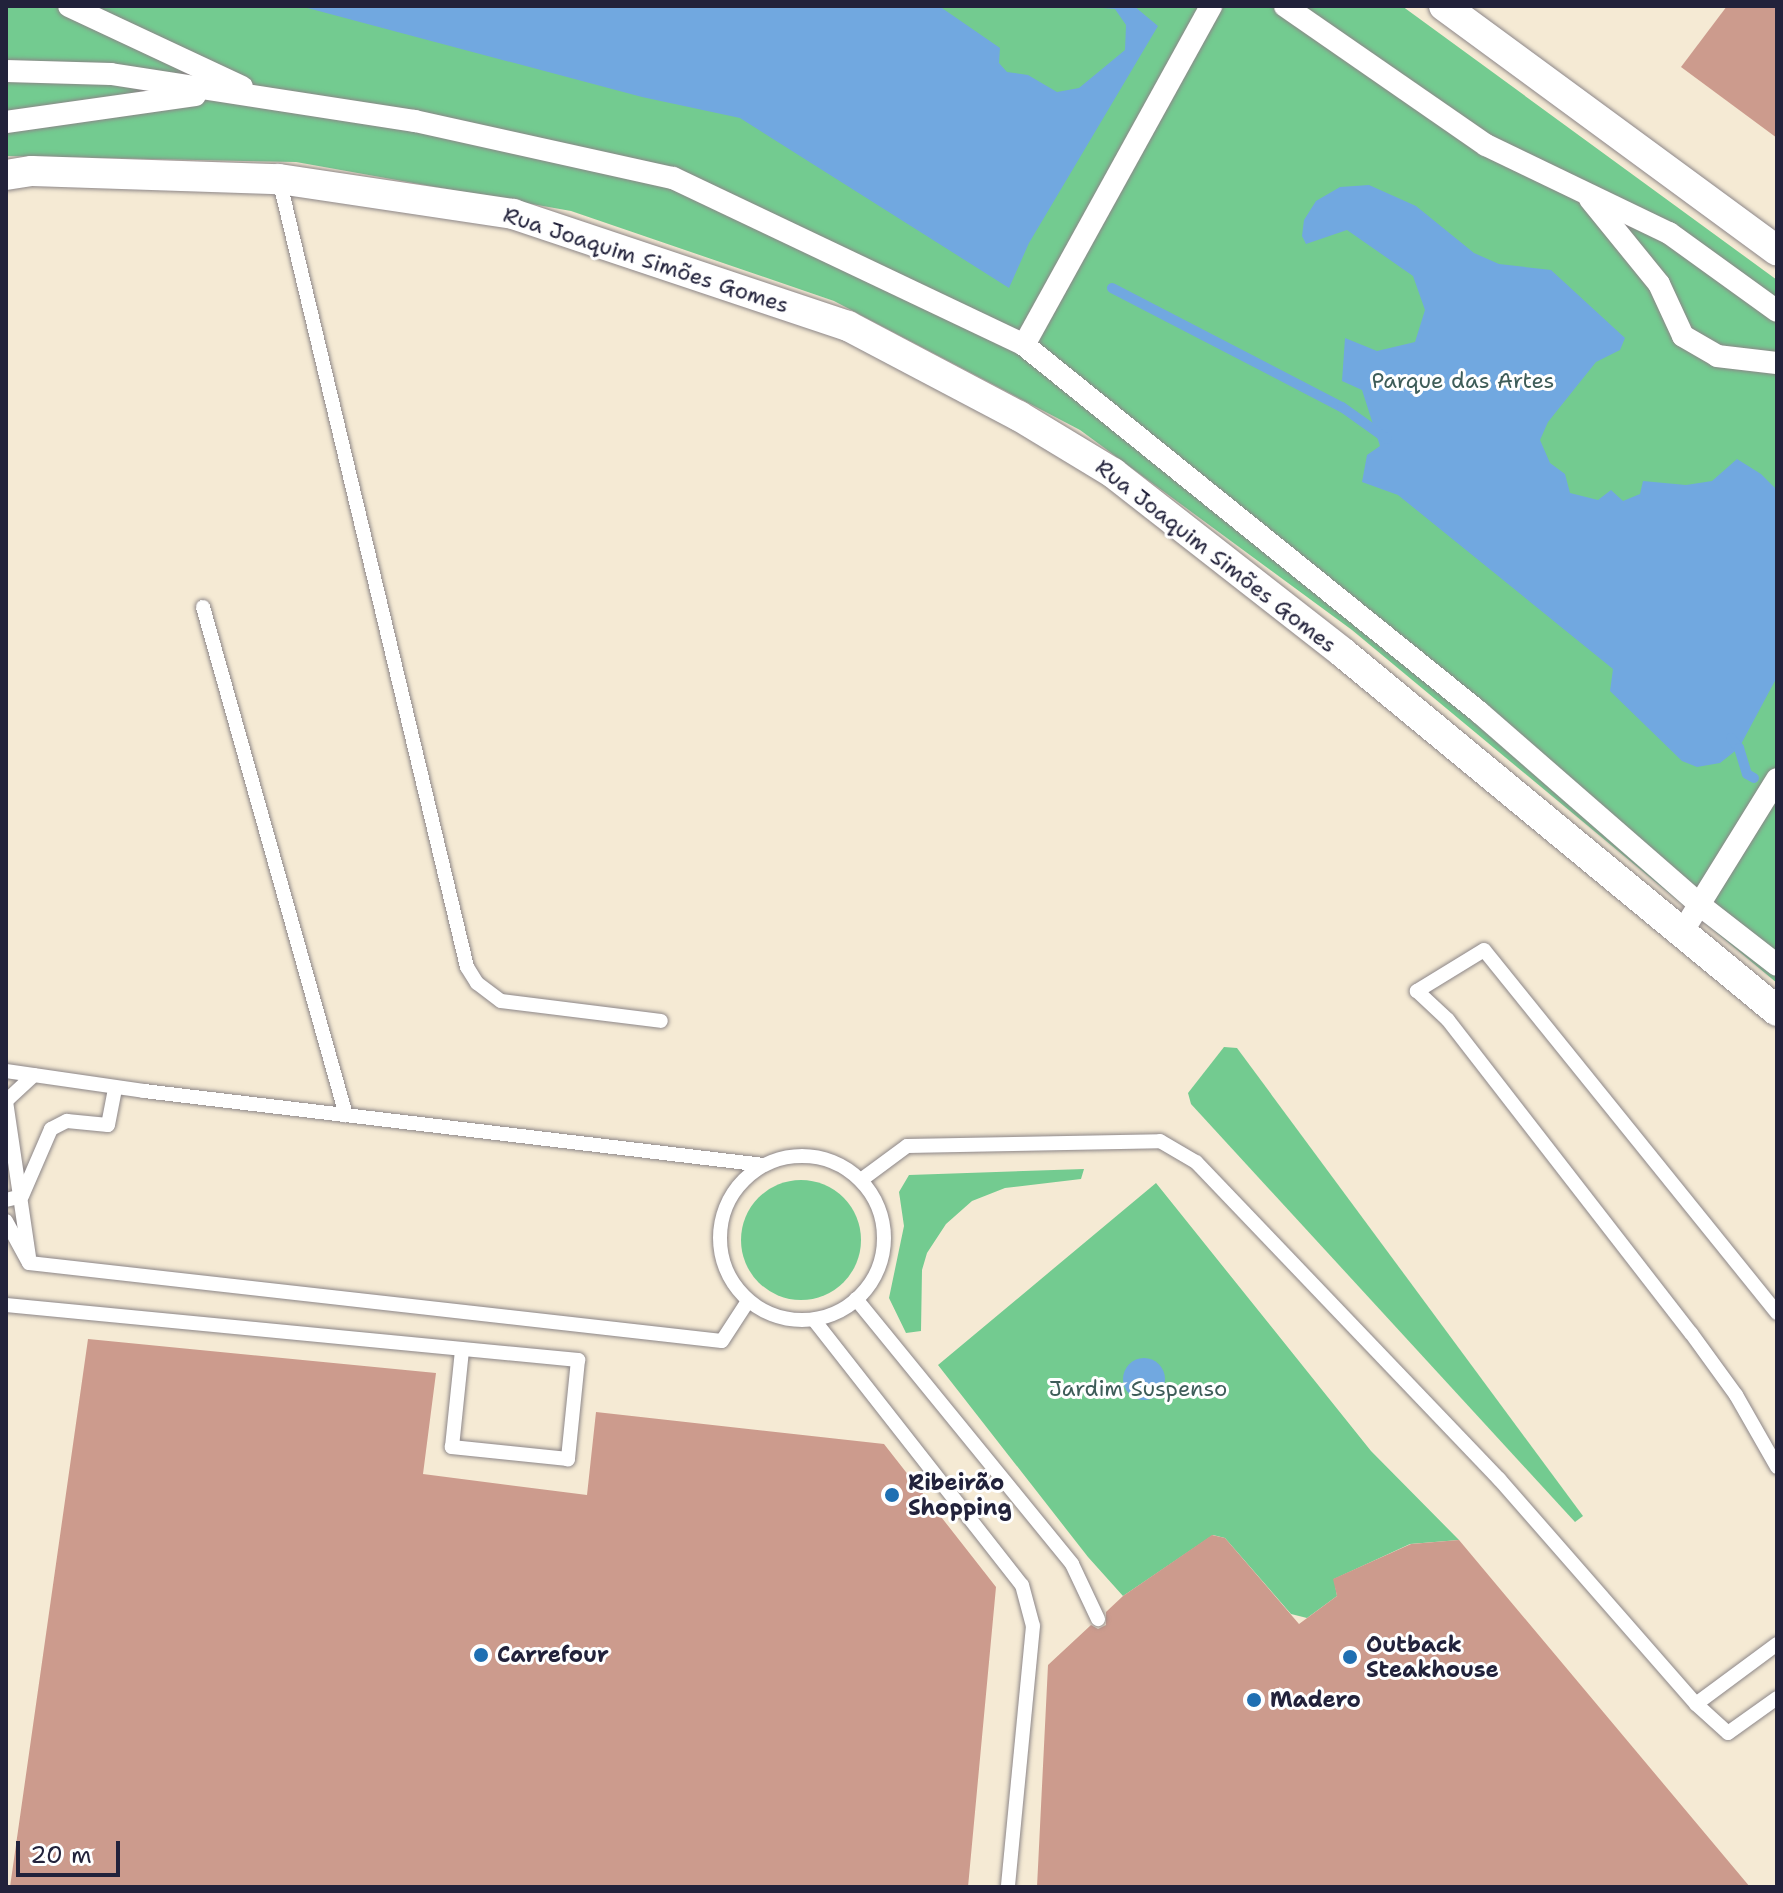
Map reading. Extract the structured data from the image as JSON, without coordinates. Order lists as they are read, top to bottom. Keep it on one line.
{"streets":{"street":["Rua Joaquim Simões Gomes"]},"parks":["Parque das Artes","Jardim Suspenso"],"places":["Ribeirão Shopping","Carrefour","Outback Steakhouse","Madero"],"scale_bar":"20 m"}
